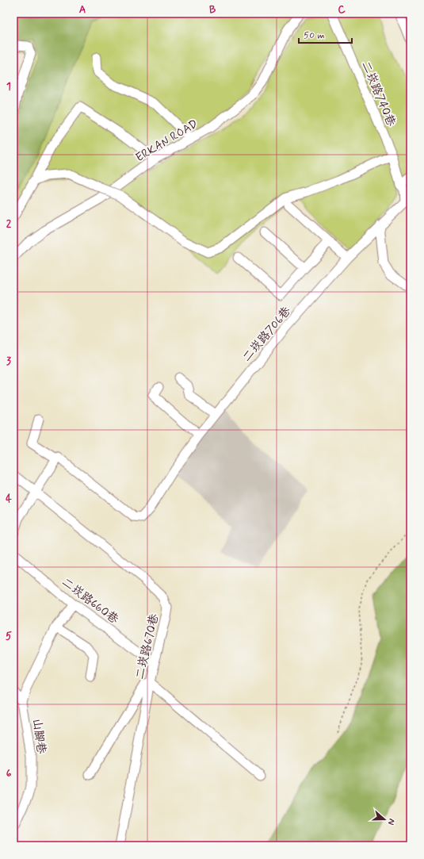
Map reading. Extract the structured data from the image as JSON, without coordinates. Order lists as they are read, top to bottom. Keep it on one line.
{"streets":{"street":["二崁路740巷","ERKAN ROAD","二崁路706巷","二崁路660巷","二崁路670巷","山腳巷"]},"crossings":[["二崁路740巷","二崁路706巷"],["二崁路660巷","二崁路670巷"],["二崁路660巷","山腳巷"]],"scale_bar":"50 m","north":"right","grid":{"columns":["A","B","C"],"rows":["1","2","3","4","5","6"]}}
